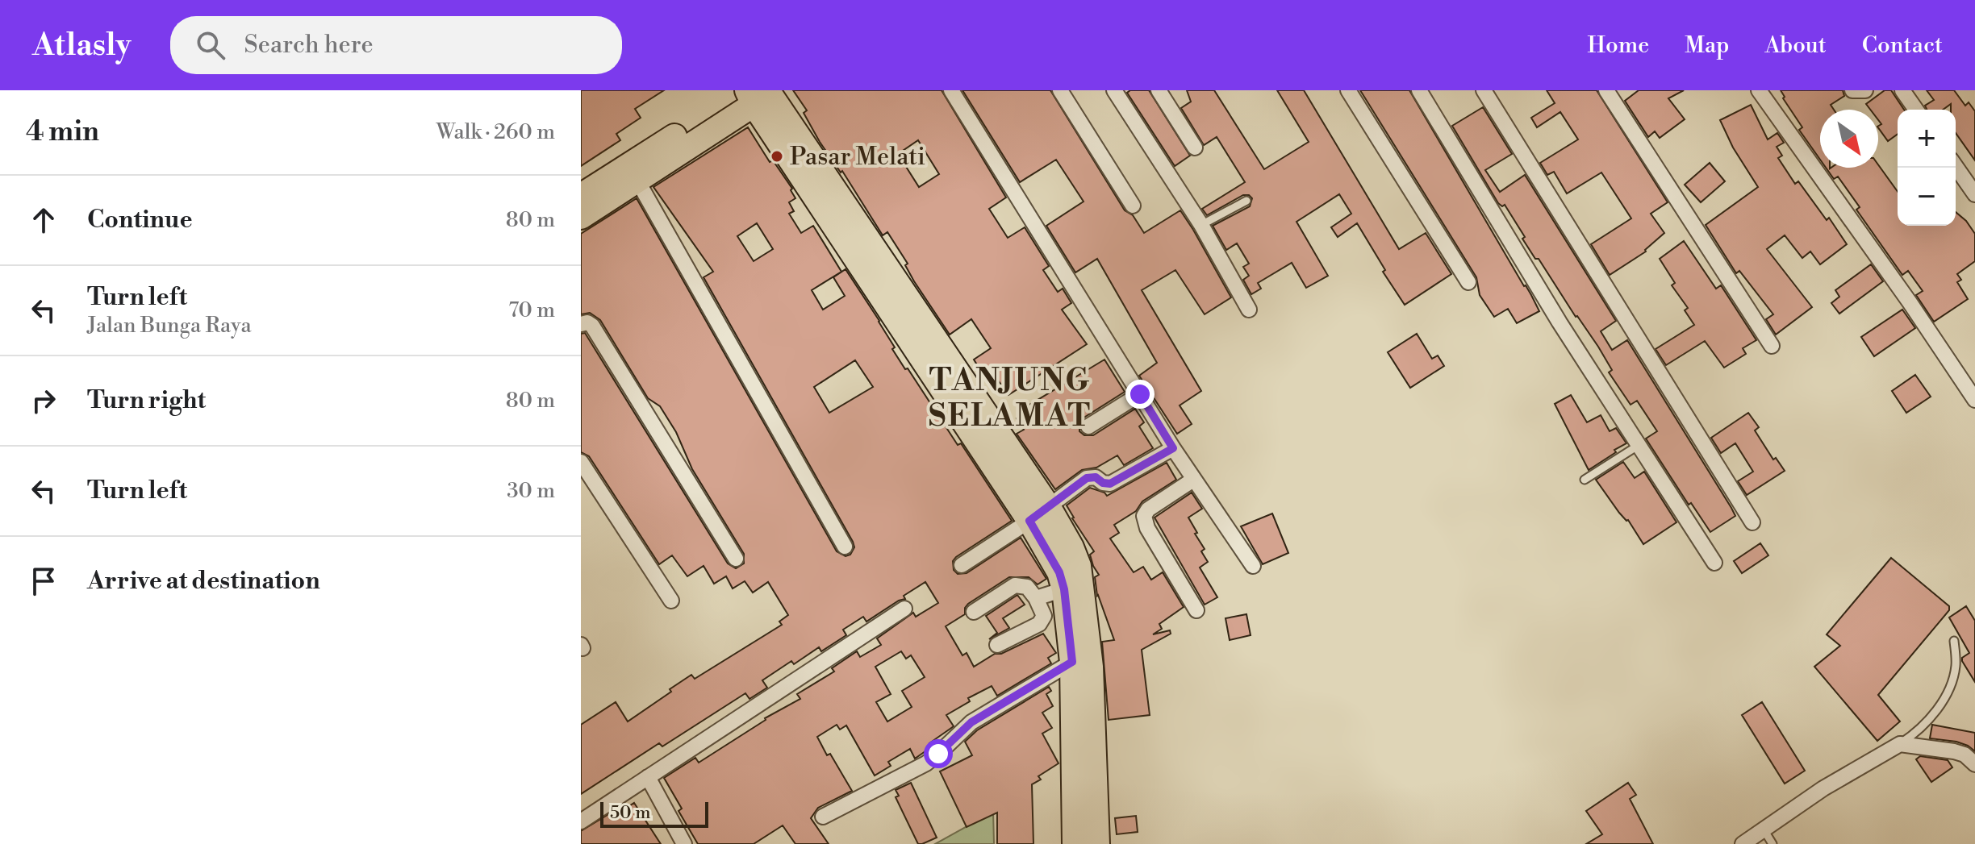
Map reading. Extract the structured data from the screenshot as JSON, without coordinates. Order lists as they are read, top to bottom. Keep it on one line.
{"districts":["TANJUNG SELAMAT"],"places":["Pasar Melati"],"scale_bar":"50 m","north":"bottom right","page":{"header":"Atlasly","search":"Search here","nav":["Home","Map","About","Contact"],"heading":["4 min","Walk · 260 m"],"map_buttons":["+","−"],"list":[["Continue","80 m"],["Turn left","Jalan Bunga Raya","70 m"],["Turn right","80 m"],["Turn left","30 m"],"Arrive at destination"],"scale":"50 m"}}
